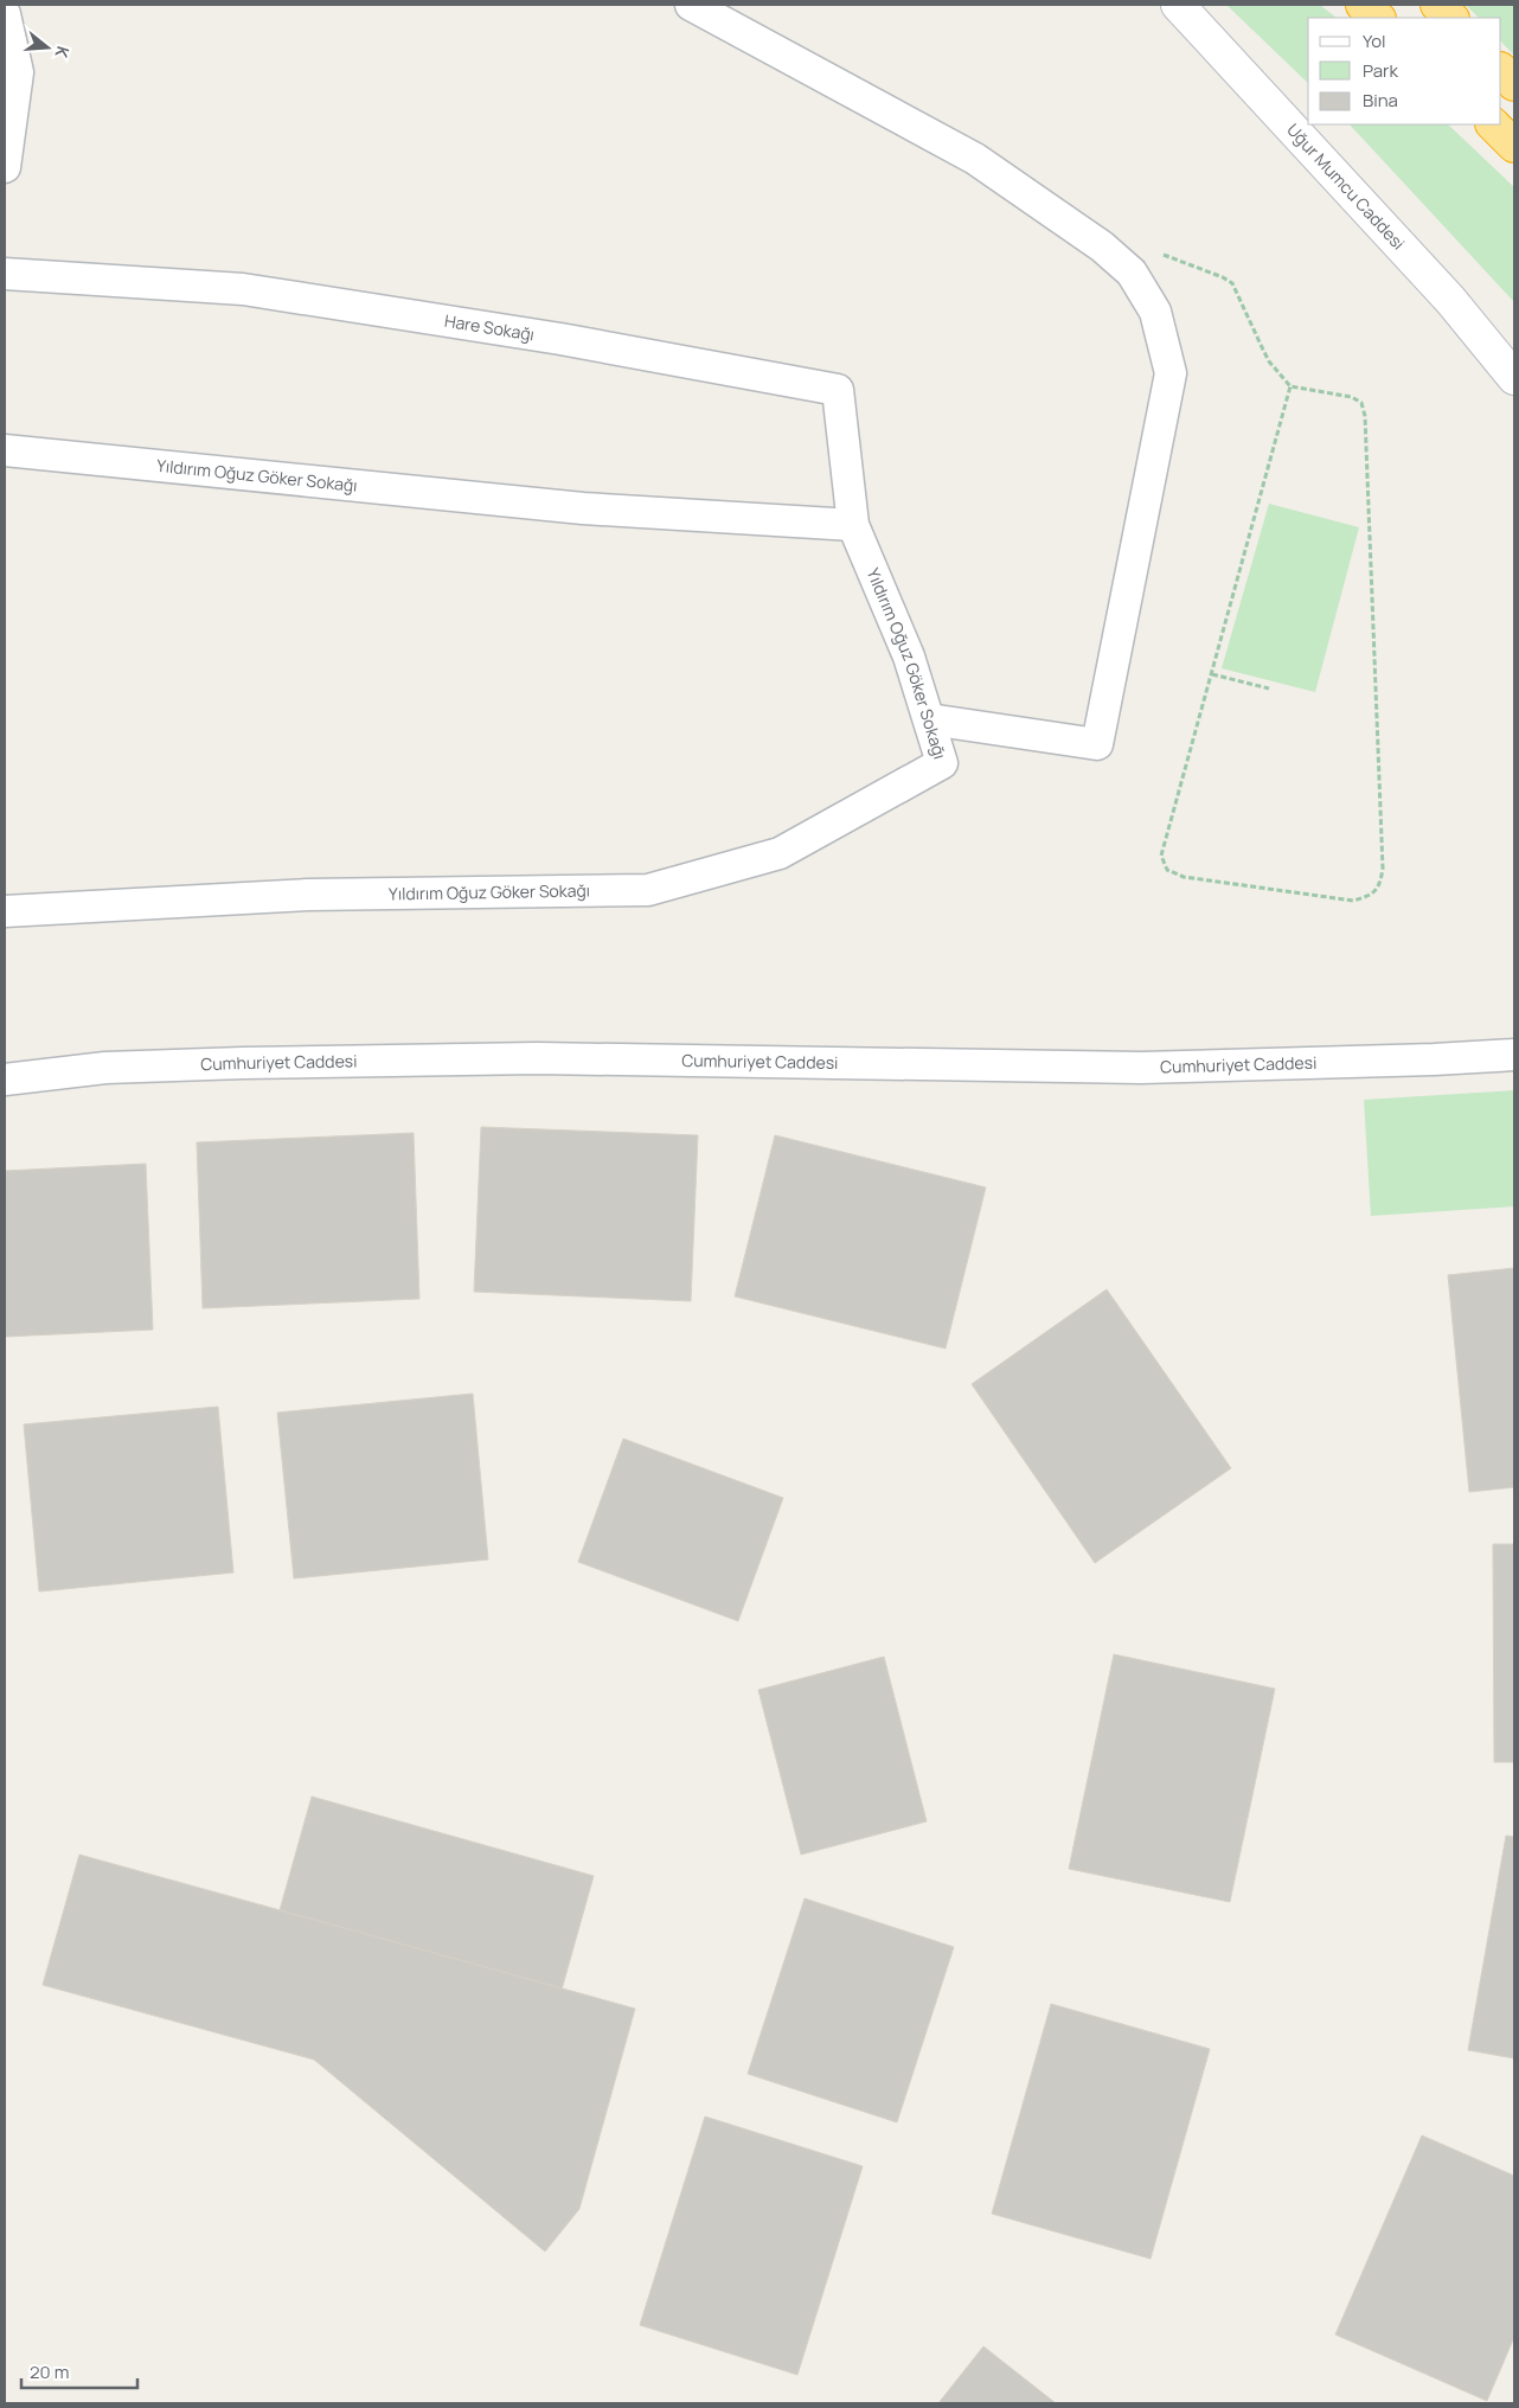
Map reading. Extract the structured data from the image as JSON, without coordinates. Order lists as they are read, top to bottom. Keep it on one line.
{"streets":{"main road":["Uğur Mumcu Caddesi"],"street":["Hare Sokağı","Yıldırım Oğuz Göker Sokağı","Cumhuriyet Caddesi"]},"crossings":[["Hare Sokağı","Yıldırım Oğuz Göker Sokağı"]],"legend":["Yol","Park","Bina"],"scale_bar":"20 m","north":"right"}
